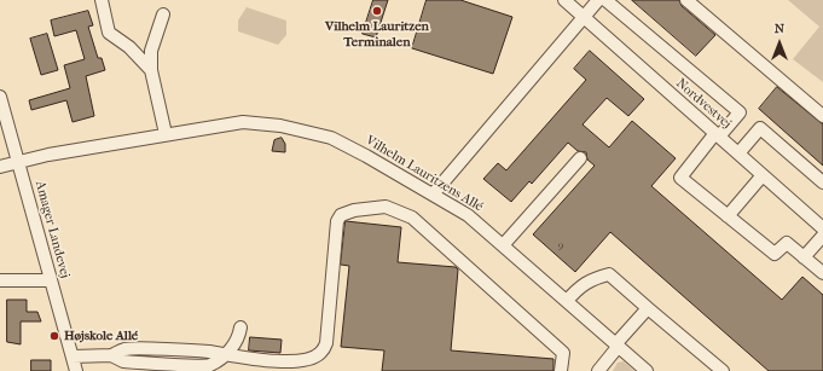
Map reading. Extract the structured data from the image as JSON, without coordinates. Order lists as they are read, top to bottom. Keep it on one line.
{"streets":{"street":["Nordvestvej","Vilhelm Lauritzens Allé","Amager Landevej"]},"crossings":[["Vilhelm Lauritzens Allé","Amager Landevej"]],"places":["Vilhelm Lauritzen Terminalen","Højskole Allé"],"house_numbers":["9"],"north":"top"}
